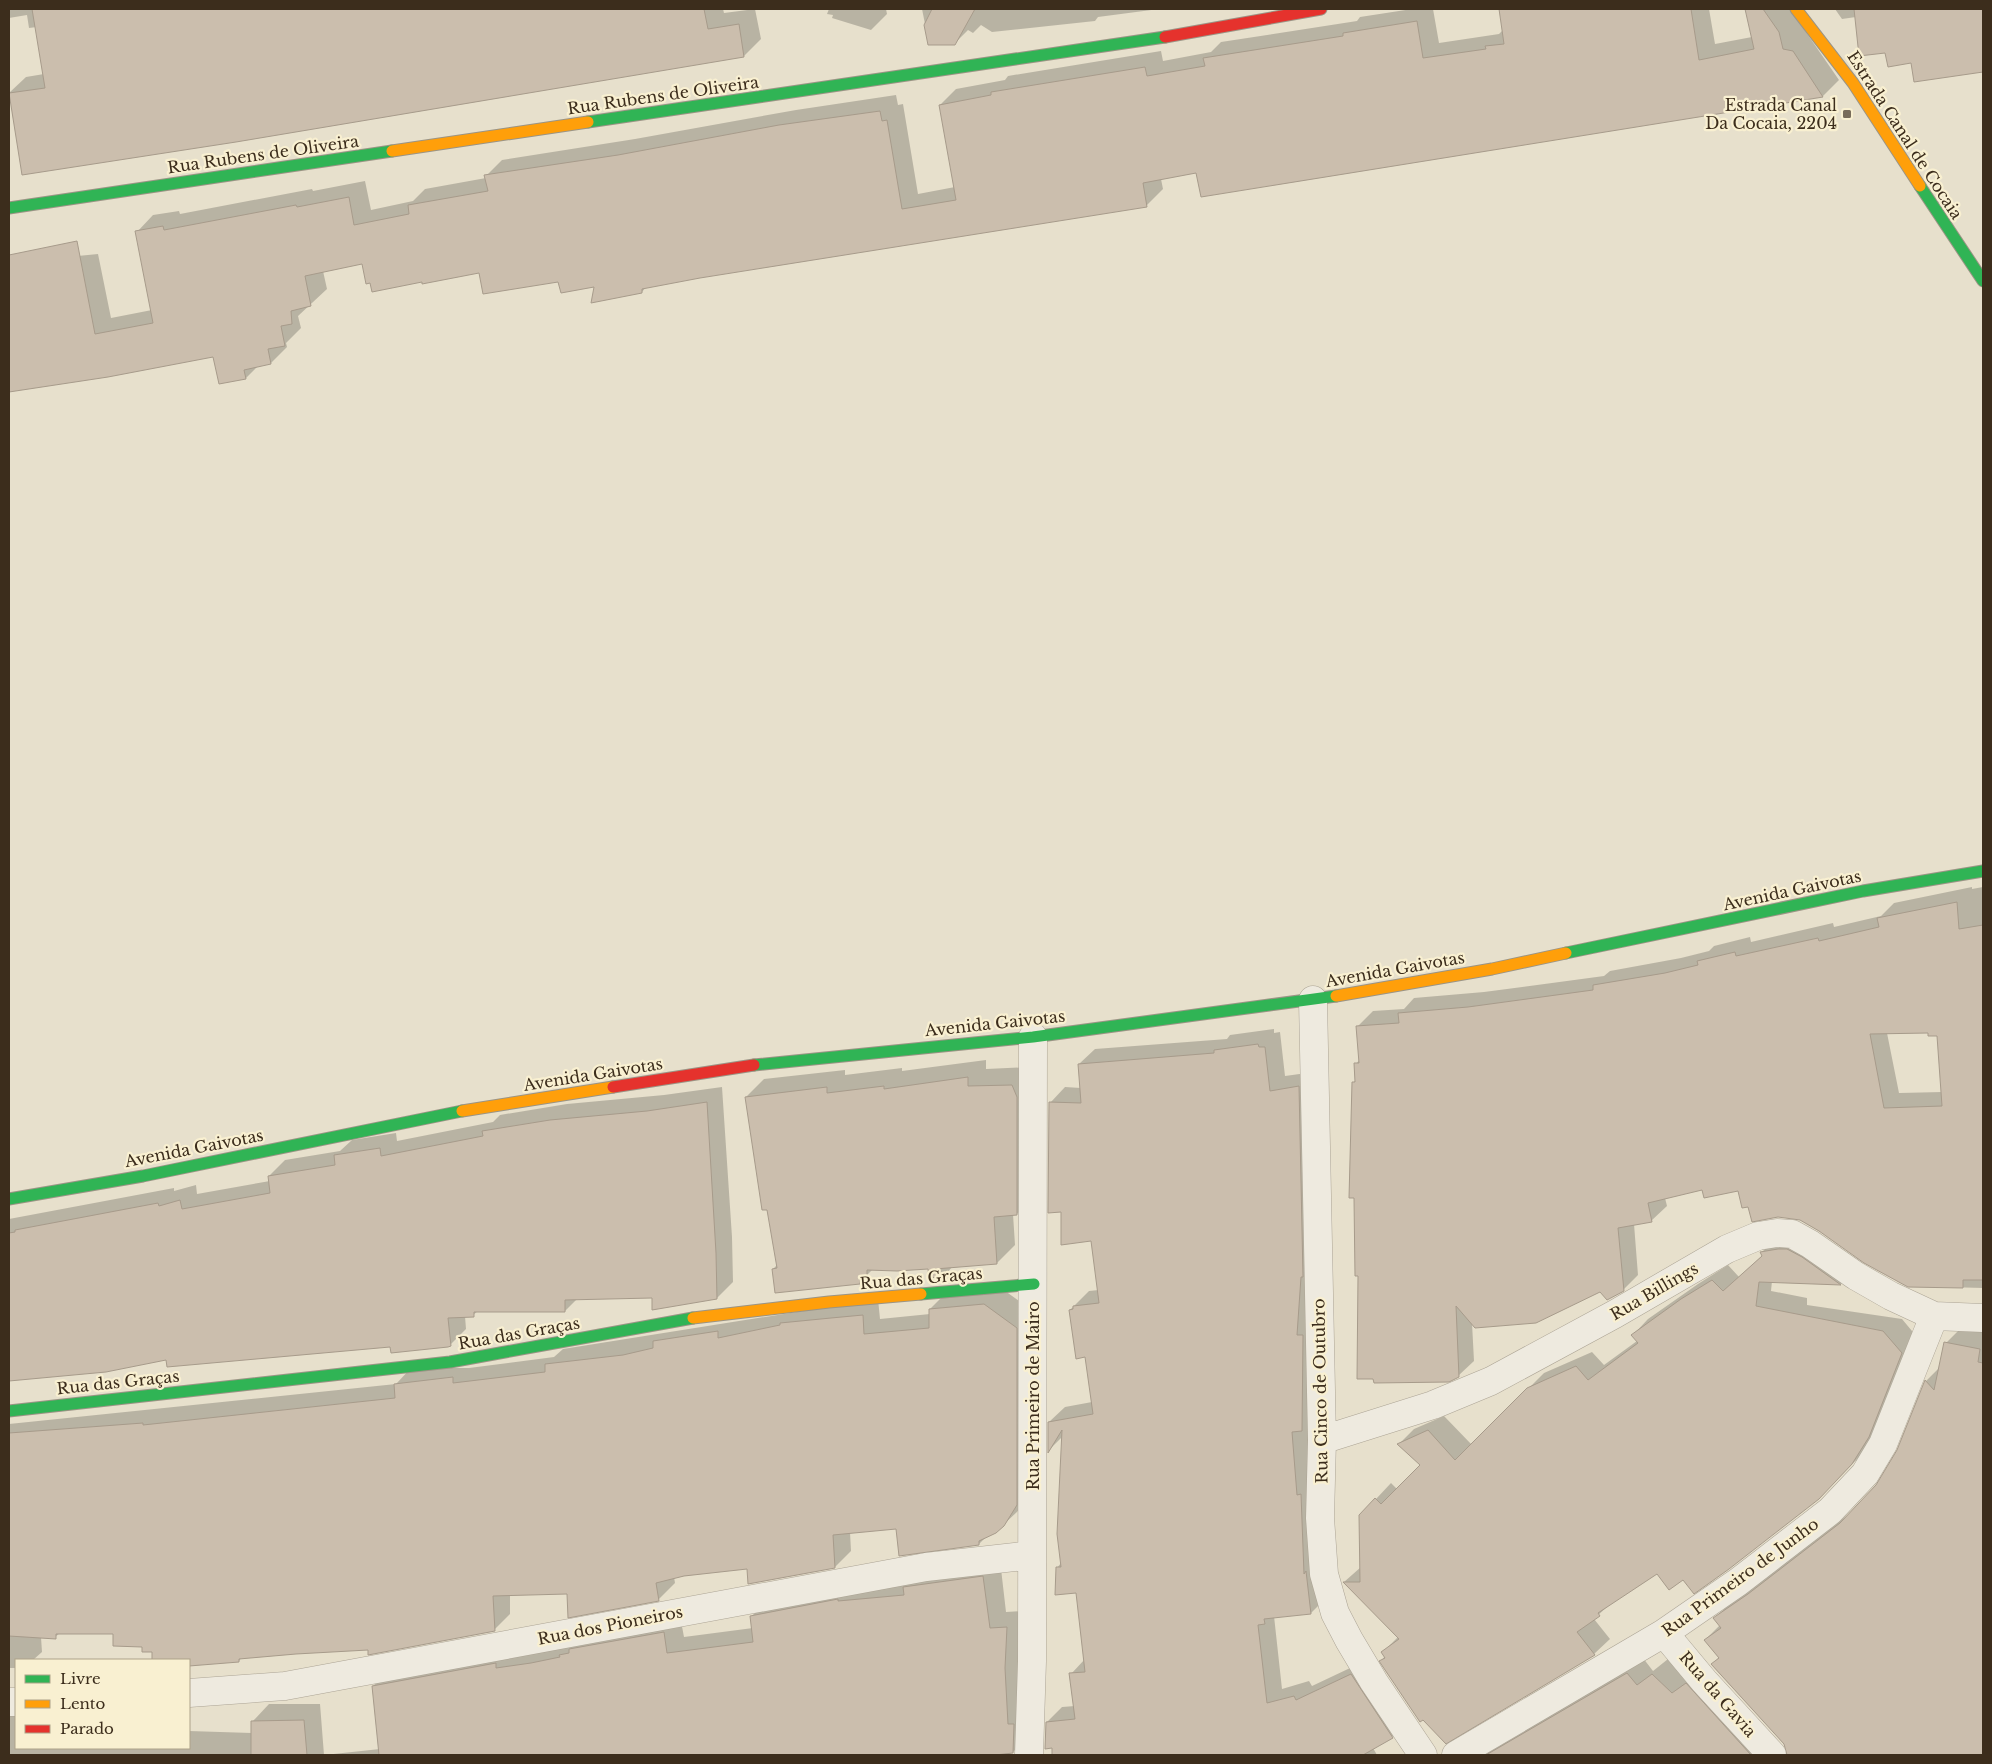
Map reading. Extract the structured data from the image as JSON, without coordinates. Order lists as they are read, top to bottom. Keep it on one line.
{"streets":{"street":["Rua Rubens de Oliveira","Estrada Canal de Cocaia","Avenida Gaivotas","Rua das Graças","Rua Billings","Rua Cinco de Outubro","Rua Primeiro de Mairo","Rua Primeiro de Junho","Rua dos Pioneiros","Rua da Gavia"]},"crossings":[["Avenida Gaivotas","Rua Cinco de Outubro"],["Avenida Gaivotas","Rua Primeiro de Mairo"],["Rua das Graças","Rua Primeiro de Mairo"],["Rua Billings","Rua Cinco de Outubro"],["Rua Billings","Rua Primeiro de Junho"],["Rua Primeiro de Mairo","Rua dos Pioneiros"],["Rua Primeiro de Junho","Rua da Gavia"]],"places":{"transit":["Estrada Canal Da Cocaia, 2204"]},"legend":["Livre","Lento","Parado"]}
